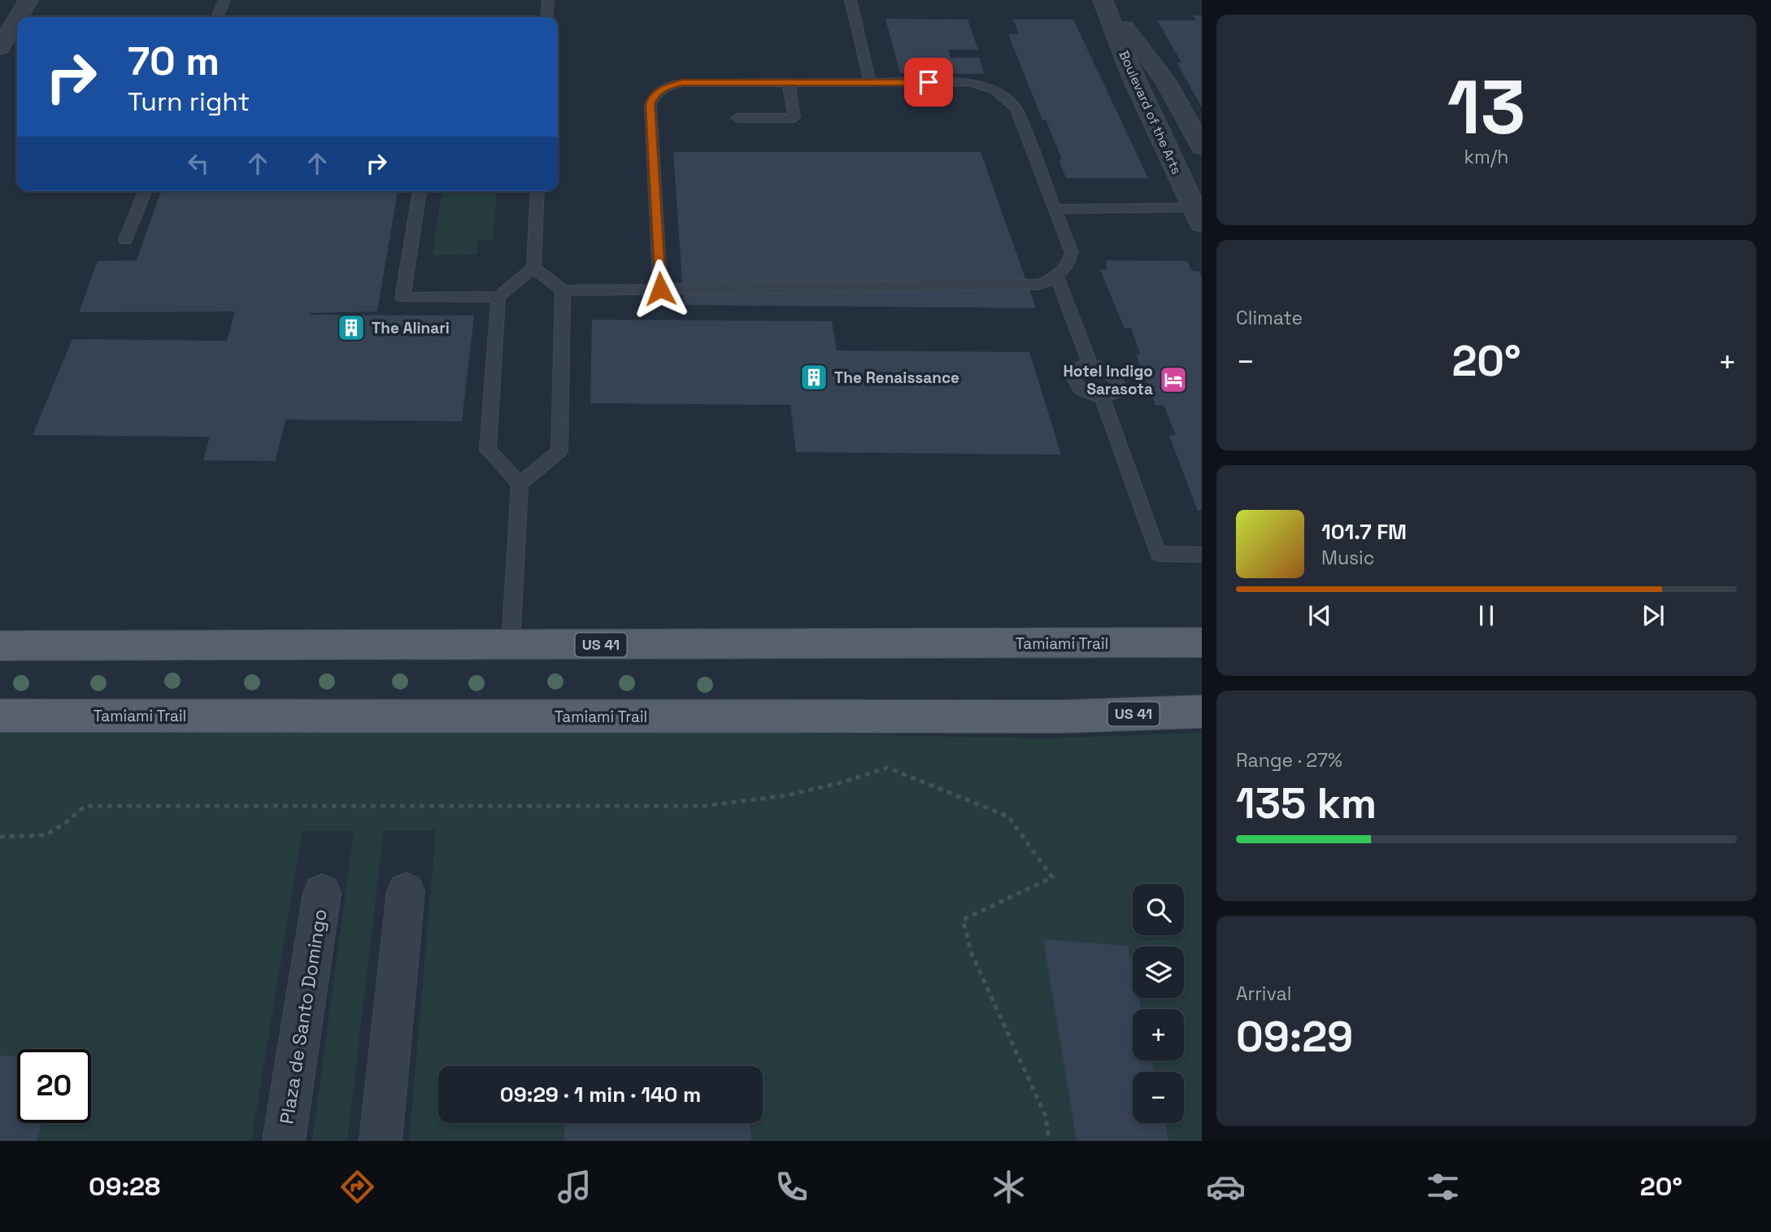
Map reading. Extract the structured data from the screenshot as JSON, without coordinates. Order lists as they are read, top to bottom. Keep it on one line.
{"streets":{"main road":["Tamiami Trail","US 41"],"street":["Boulevard of the Arts","Plaza de Santo Domingo"]},"places":{"building":["The Alinari","The Renaissance"],"hotel":["Hotel Indigo Sarasota"]},"page":{"tile":[["13","km/h"],"Climate",["Range · 27%","135 km"],["Arrival","09:29"]],"turn":["70 m","Turn right"],"heat":["−","20°","+"],"song":["101.7 FM","Music"],"map_buttons":["+","−"],"limit":"20","trip":"09:29 · 1 min · 140 m","tabs":["09:28","20°"]}}
